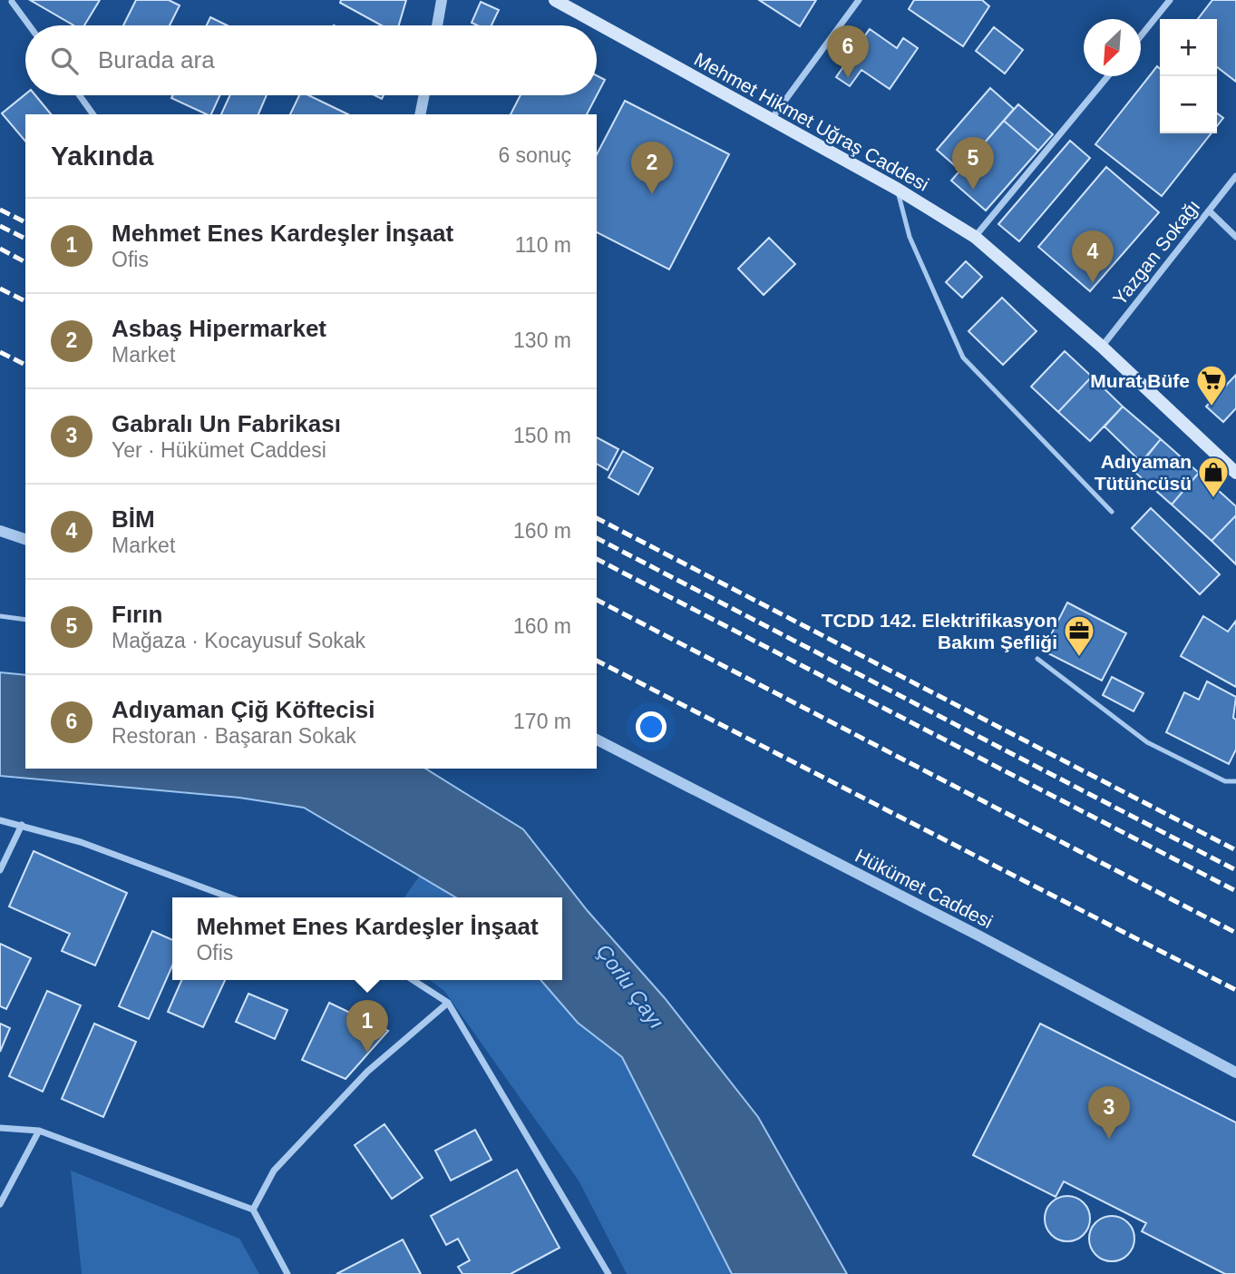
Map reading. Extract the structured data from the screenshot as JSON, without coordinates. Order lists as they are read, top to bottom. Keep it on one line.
{"streets":{"main road":["Mehmet Hikmet Uğraş Caddesi"],"street":["Yazgan Sokağı","Hükümet Caddesi"]},"crossings":[["Mehmet Hikmet Uğraş Caddesi","Yazgan Sokağı"]],"water":["Çorlu Çayı"],"places":{"supermarket":["Murat Büfe"],"shop":["Adıyaman Tütüncüsü"],"office":["TCDD 142. Elektrifikasyon Bakım Şefliği"]},"north":"bottom left","page":{"map_buttons":["+","−"],"pins":["6","5","2","4","1","3"],"search":"Burada ara","heading":["Yakında","6 sonuç"],"list":[{"mark":"1","name":"Mehmet Enes Kardeşler İnşaat","note":"Ofis","value":"110 m"},{"mark":"2","name":"Asbaş Hipermarket","note":"Market","value":"130 m"},{"mark":"3","name":"Gabralı Un Fabrikası","note":"Yer · Hükümet Caddesi","value":"150 m"},{"mark":"4","name":"BİM","note":"Market","value":"160 m"},{"mark":"5","name":"Fırın","note":"Mağaza · Kocayusuf Sokak","value":"160 m"},{"mark":"6","name":"Adıyaman Çiğ Köftecisi","note":"Restoran · Başaran Sokak","value":"170 m"}],"popup":["Mehmet Enes Kardeşler İnşaat","Ofis"]}}
